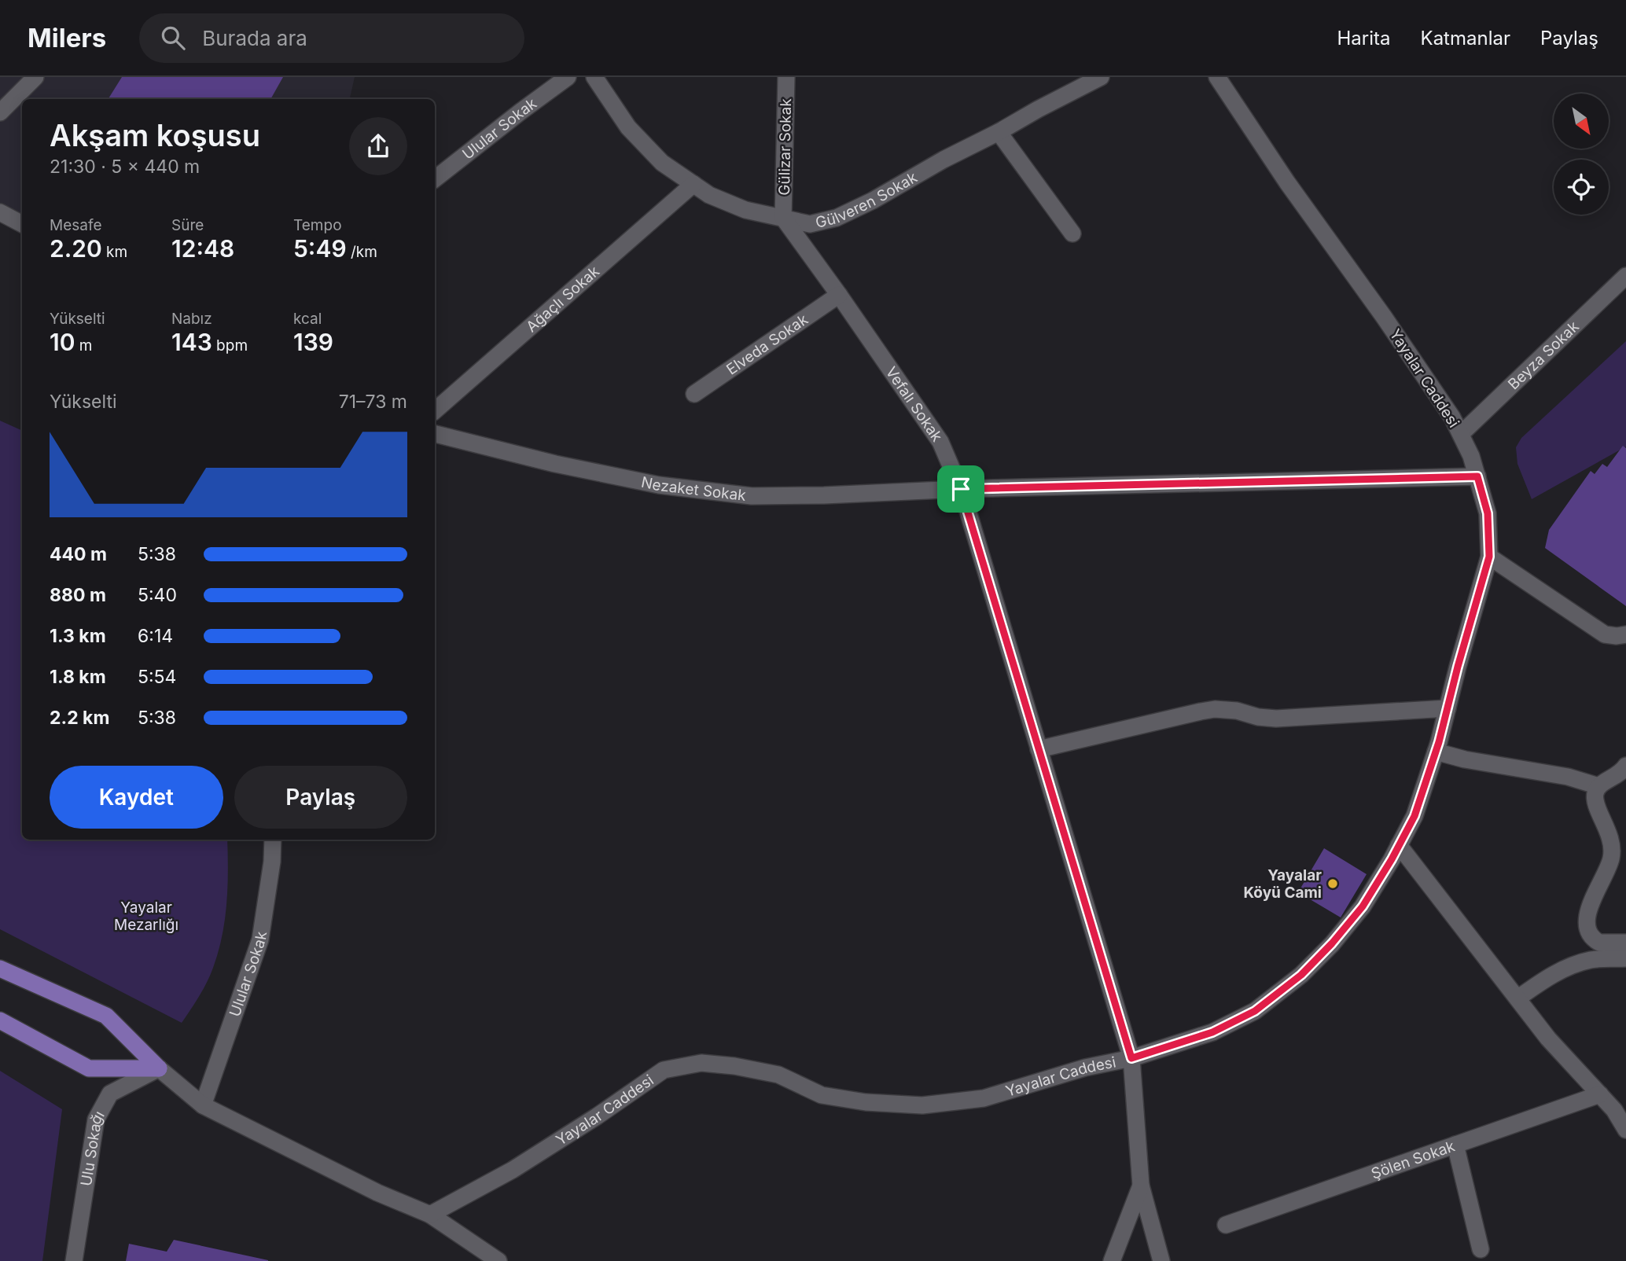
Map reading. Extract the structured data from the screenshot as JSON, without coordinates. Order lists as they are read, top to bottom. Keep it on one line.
{"streets":{"street":["Ulular Sokak","Gülizar Sokak","Gülveren Sokak","Ağaçlı Sokak","Elveda Sokak","Beyza Sokak","Yayalar Caddesi","Vefalı Sokak","Nezaket Sokak","Ulu Sokağı","Şölen Sokak"]},"crossings":[["Gülizar Sokak","Gülveren Sokak"],["Gülizar Sokak","Vefalı Sokak"],["Gülveren Sokak","Ağaçlı Sokak"],["Gülveren Sokak","Vefalı Sokak"],["Elveda Sokak","Vefalı Sokak"],["Beyza Sokak","Yayalar Caddesi"],["Yayalar Caddesi","Vefalı Sokak"],["Yayalar Caddesi","Nezaket Sokak"],["Vefalı Sokak","Nezaket Sokak"]],"parks":["Yayalar Mezarlığı"],"places":["Yayalar Köyü Cami"],"north":"bottom right","page":{"header":"Milers","search":"Burada ara","nav":["Harita","Katmanlar","Paylaş"],"heading":["Akşam koşusu","21:30 · 5 × 440 m"],"stats":[["Mesafe","2.20 km"],["Süre","12:48"],["Tempo","5:49 /km"],["Yükselti","10 m"],["Nabız","143 bpm"],["kcal","139"]],"chart":["Yükselti","71–73 m"],"list":[{"name":"440 m","note":"5:38"},{"name":"880 m","note":"5:40"},{"name":"1.3 km","note":"6:14"},{"name":"1.8 km","note":"5:54"},{"name":"2.2 km","note":"5:38"}],"buttons":["Kaydet","Paylaş"]}}
